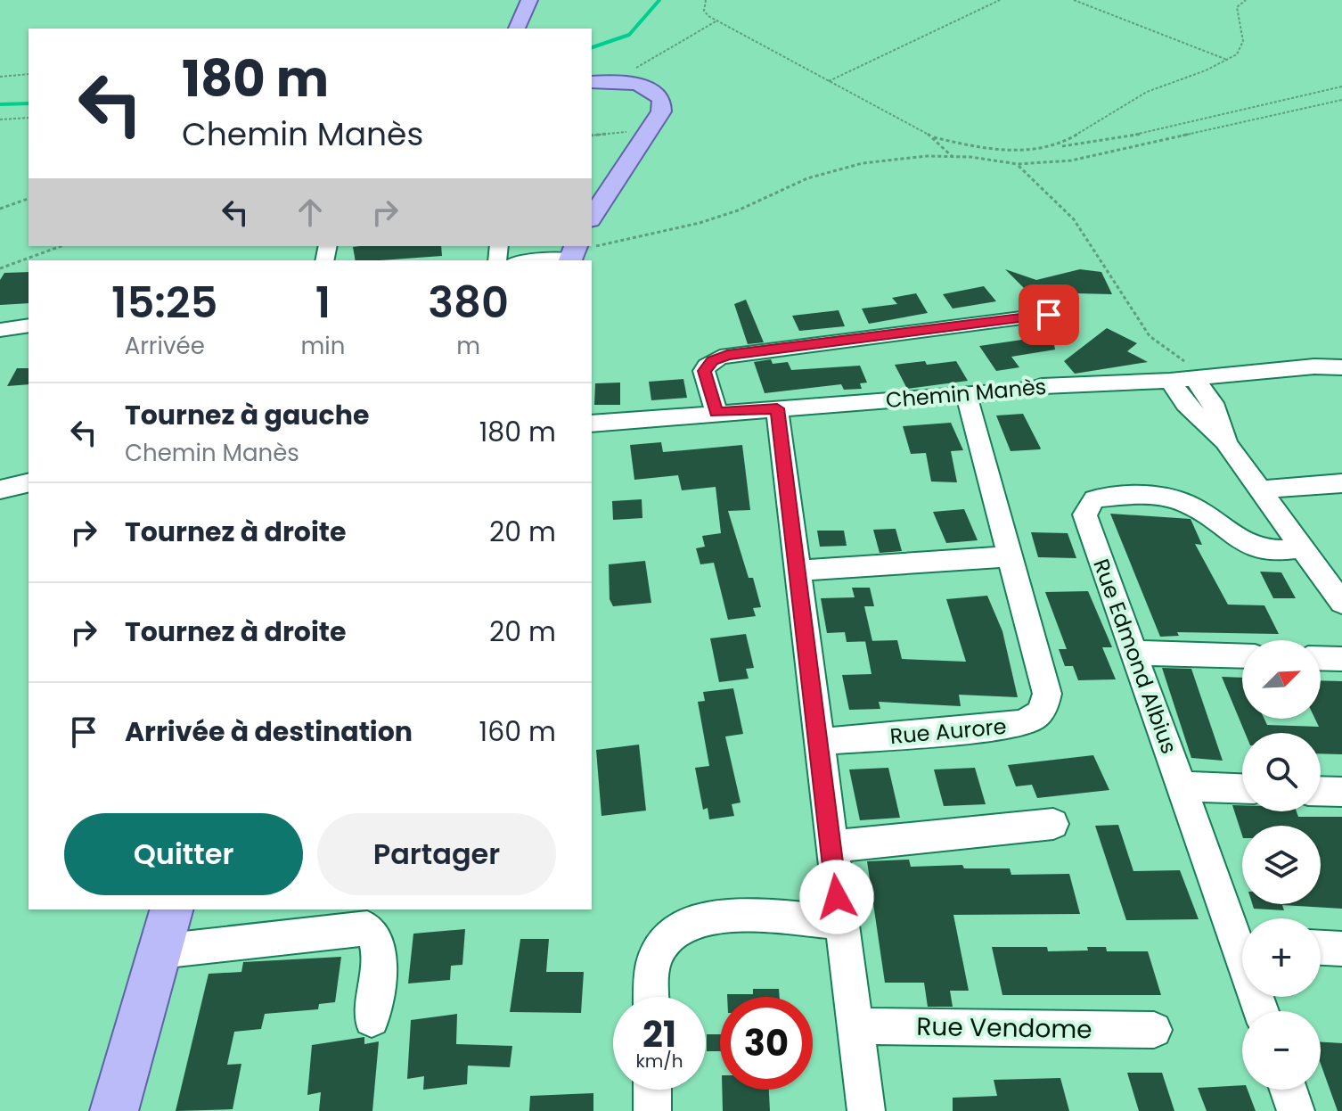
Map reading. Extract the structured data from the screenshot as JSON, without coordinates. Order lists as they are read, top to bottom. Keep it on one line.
{"streets":{"street":["Chemin Manès","Rue Edmond Albius","Rue Aurore","Rue Vendome"]},"crossings":[["Chemin Manès","Rue Aurore"]],"north":"top right","page":{"turn":["180 m","Chemin Manès"],"eta":["15:25","Arrivée","1","min","380","m"],"list":[{"name":"Tournez à gauche","note":"Chemin Manès","value":"180 m"},{"name":"Tournez à droite","value":"20 m"},{"name":"Tournez à droite","value":"20 m"},{"name":"Arrivée à destination","value":"160 m"}],"map_buttons":["+","−"],"buttons":["Quitter","Partager"],"speed":"21 km/h","limit":"30"}}
